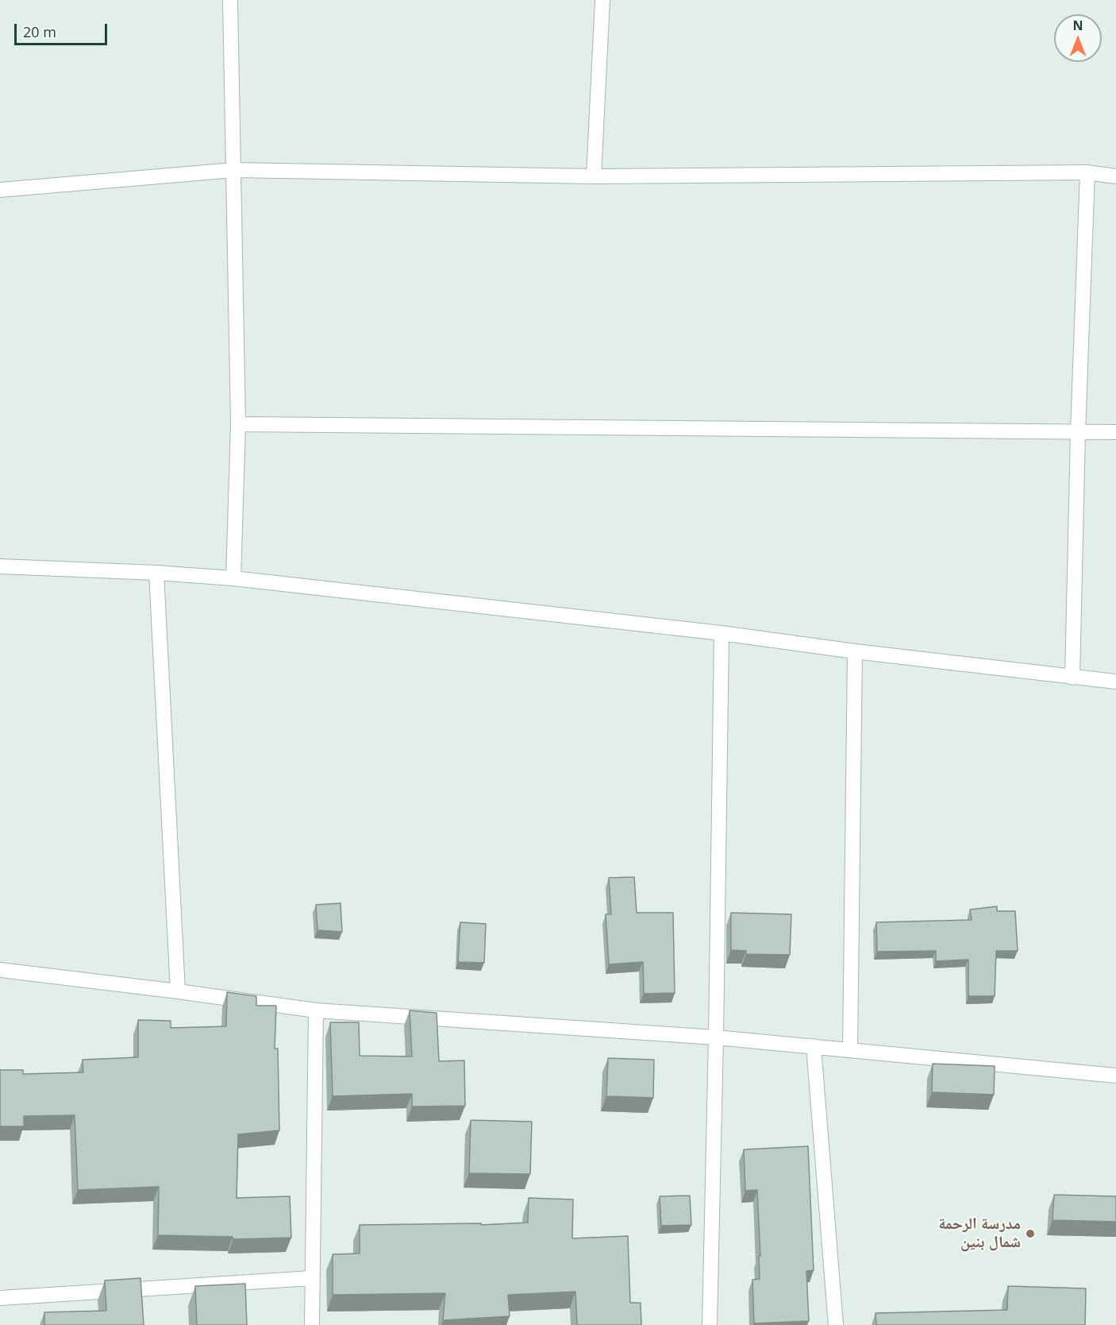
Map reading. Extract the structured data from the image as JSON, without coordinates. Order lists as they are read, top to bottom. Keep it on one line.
{"places":["مدرسة الرحمة شمال بنين"],"scale_bar":"20 m","north":"top"}
